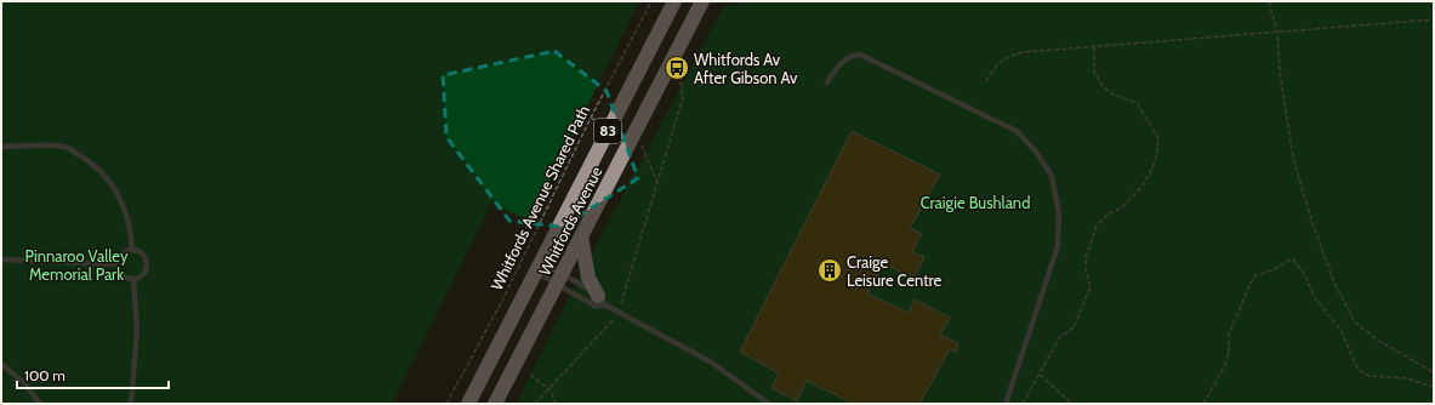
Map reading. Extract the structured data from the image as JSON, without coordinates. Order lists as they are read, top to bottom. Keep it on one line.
{"streets":{"main road":["83","Whitfords Avenue"],"path":["Whitfords Avenue Shared Path"]},"parks":["Craigie Bushland","Pinnaroo Valley Memorial Park"],"places":{"bus stop":["Whitfords Av After Gibson Av"],"building":["Craige Leisure Centre"]},"scale_bar":"100 m"}
